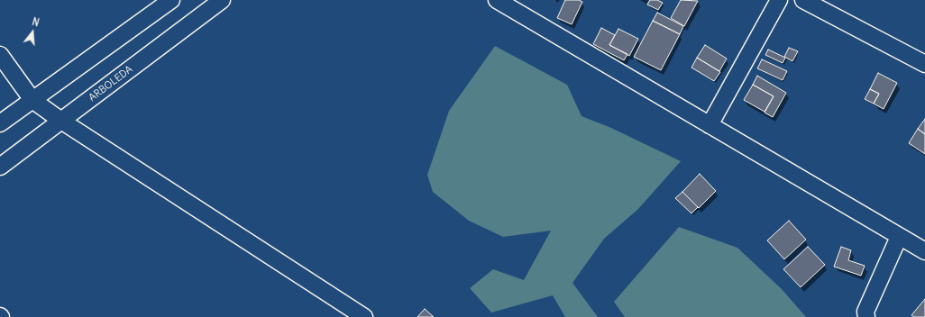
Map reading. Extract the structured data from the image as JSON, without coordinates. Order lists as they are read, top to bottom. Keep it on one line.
{"streets":{"street":["ARBOLEDA"]},"north":"top"}
